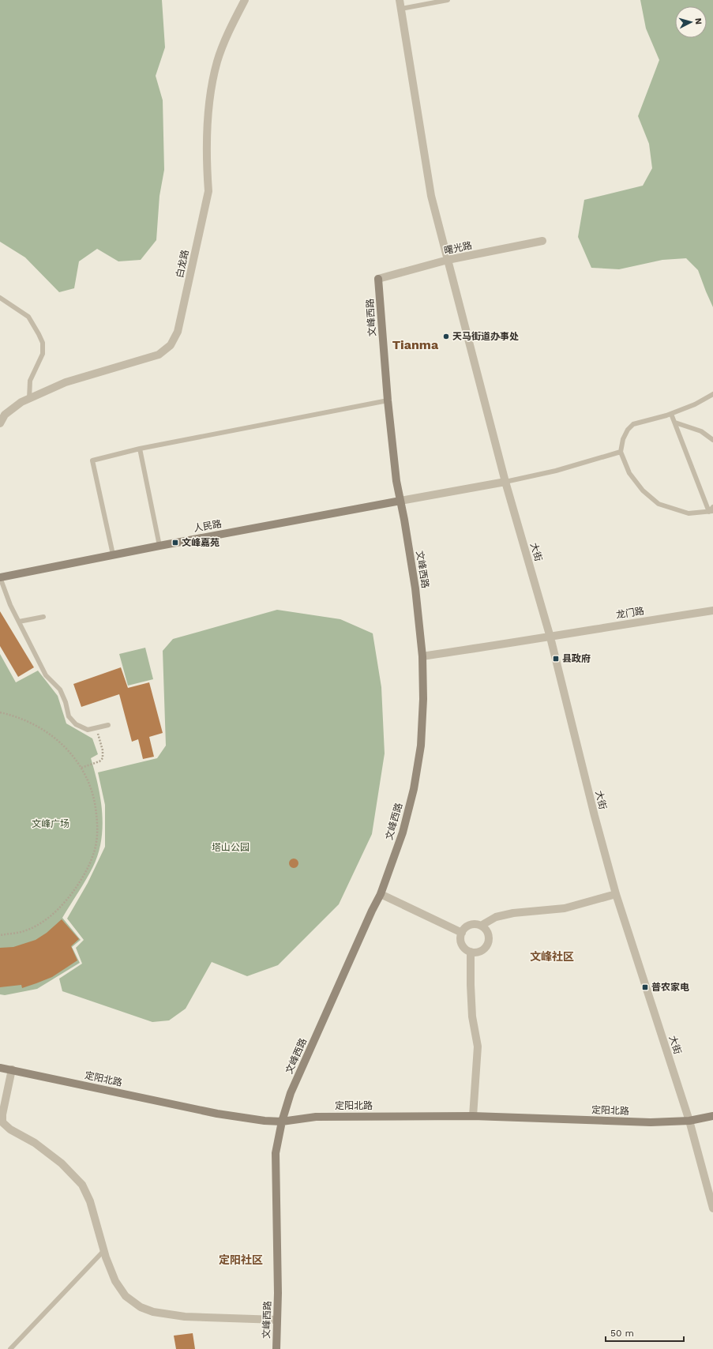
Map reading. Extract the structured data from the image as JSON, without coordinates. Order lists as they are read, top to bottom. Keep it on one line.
{"streets":{"street":["曙光路","白龙路","文峰西路","人民路","大街","龙门路","定阳北路"]},"crossings":[["曙光路","文峰西路"],["曙光路","大街"],["文峰西路","人民路"],["文峰西路","龙门路"],["文峰西路","定阳北路"],["大街","龙门路"],["大街","定阳北路"]],"districts":["Tianma","文峰社区","定阳社区"],"parks":["文峰广场","塔山公园"],"places":{"other":["天马街道办事处"],"transit":["文峰嘉苑","县政府","普农家电"]},"scale_bar":"50 m","north":"right"}
